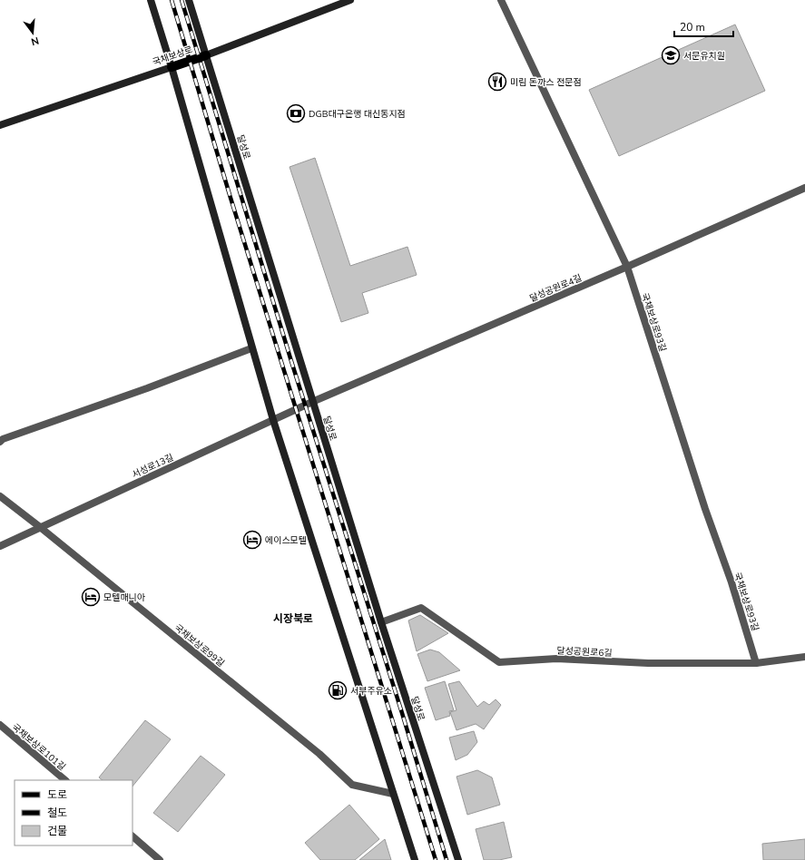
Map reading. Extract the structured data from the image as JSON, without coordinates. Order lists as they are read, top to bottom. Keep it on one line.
{"streets":{"main road":["국채보상로","달성로"],"street":["달성공원로4길","국채보상로93길","서성로13길","국채보상로99길","달성공원로6길","국채보상로101길"]},"crossings":[["국채보상로","달성로"],["달성로","달성공원로4길"],["달성로","서성로13길"],["달성로","달성공원로6길"],["달성공원로4길","국채보상로93길"],["달성공원로4길","서성로13길"],["국채보상로93길","달성공원로6길"],["서성로13길","국채보상로99길"]],"districts":["시장북로"],"places":{"school or university":["서문유치원"],"restaurant":["미림 돈까스 전문점"],"bank":["DGB대구은행 대신동지점"],"hotel":["에이스모텔","모텔매니아"],"fuel station":["서부주유소"]},"legend":["도로","철도","건물"],"scale_bar":"20 m","north":"bottom"}
